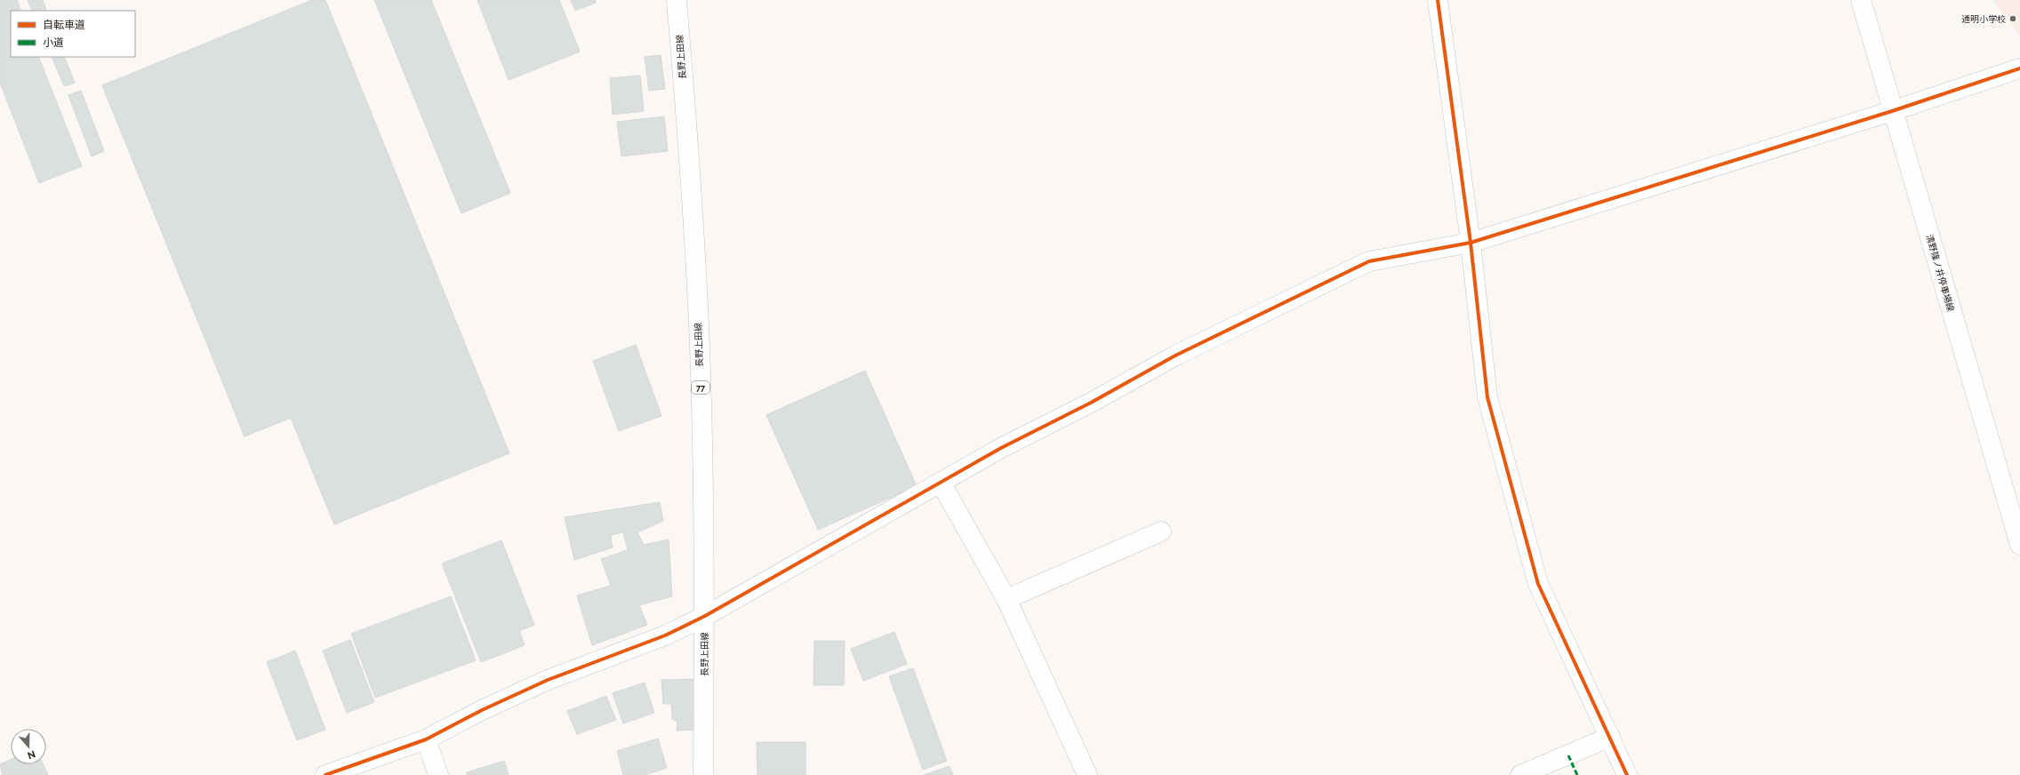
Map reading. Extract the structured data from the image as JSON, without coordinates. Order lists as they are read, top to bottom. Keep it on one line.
{"streets":{"street":["長野上田線","清野篠ノ井停車場線","77"]},"places":["通明小学校"],"legend":["自転車道","小道"],"north":"bottom"}
